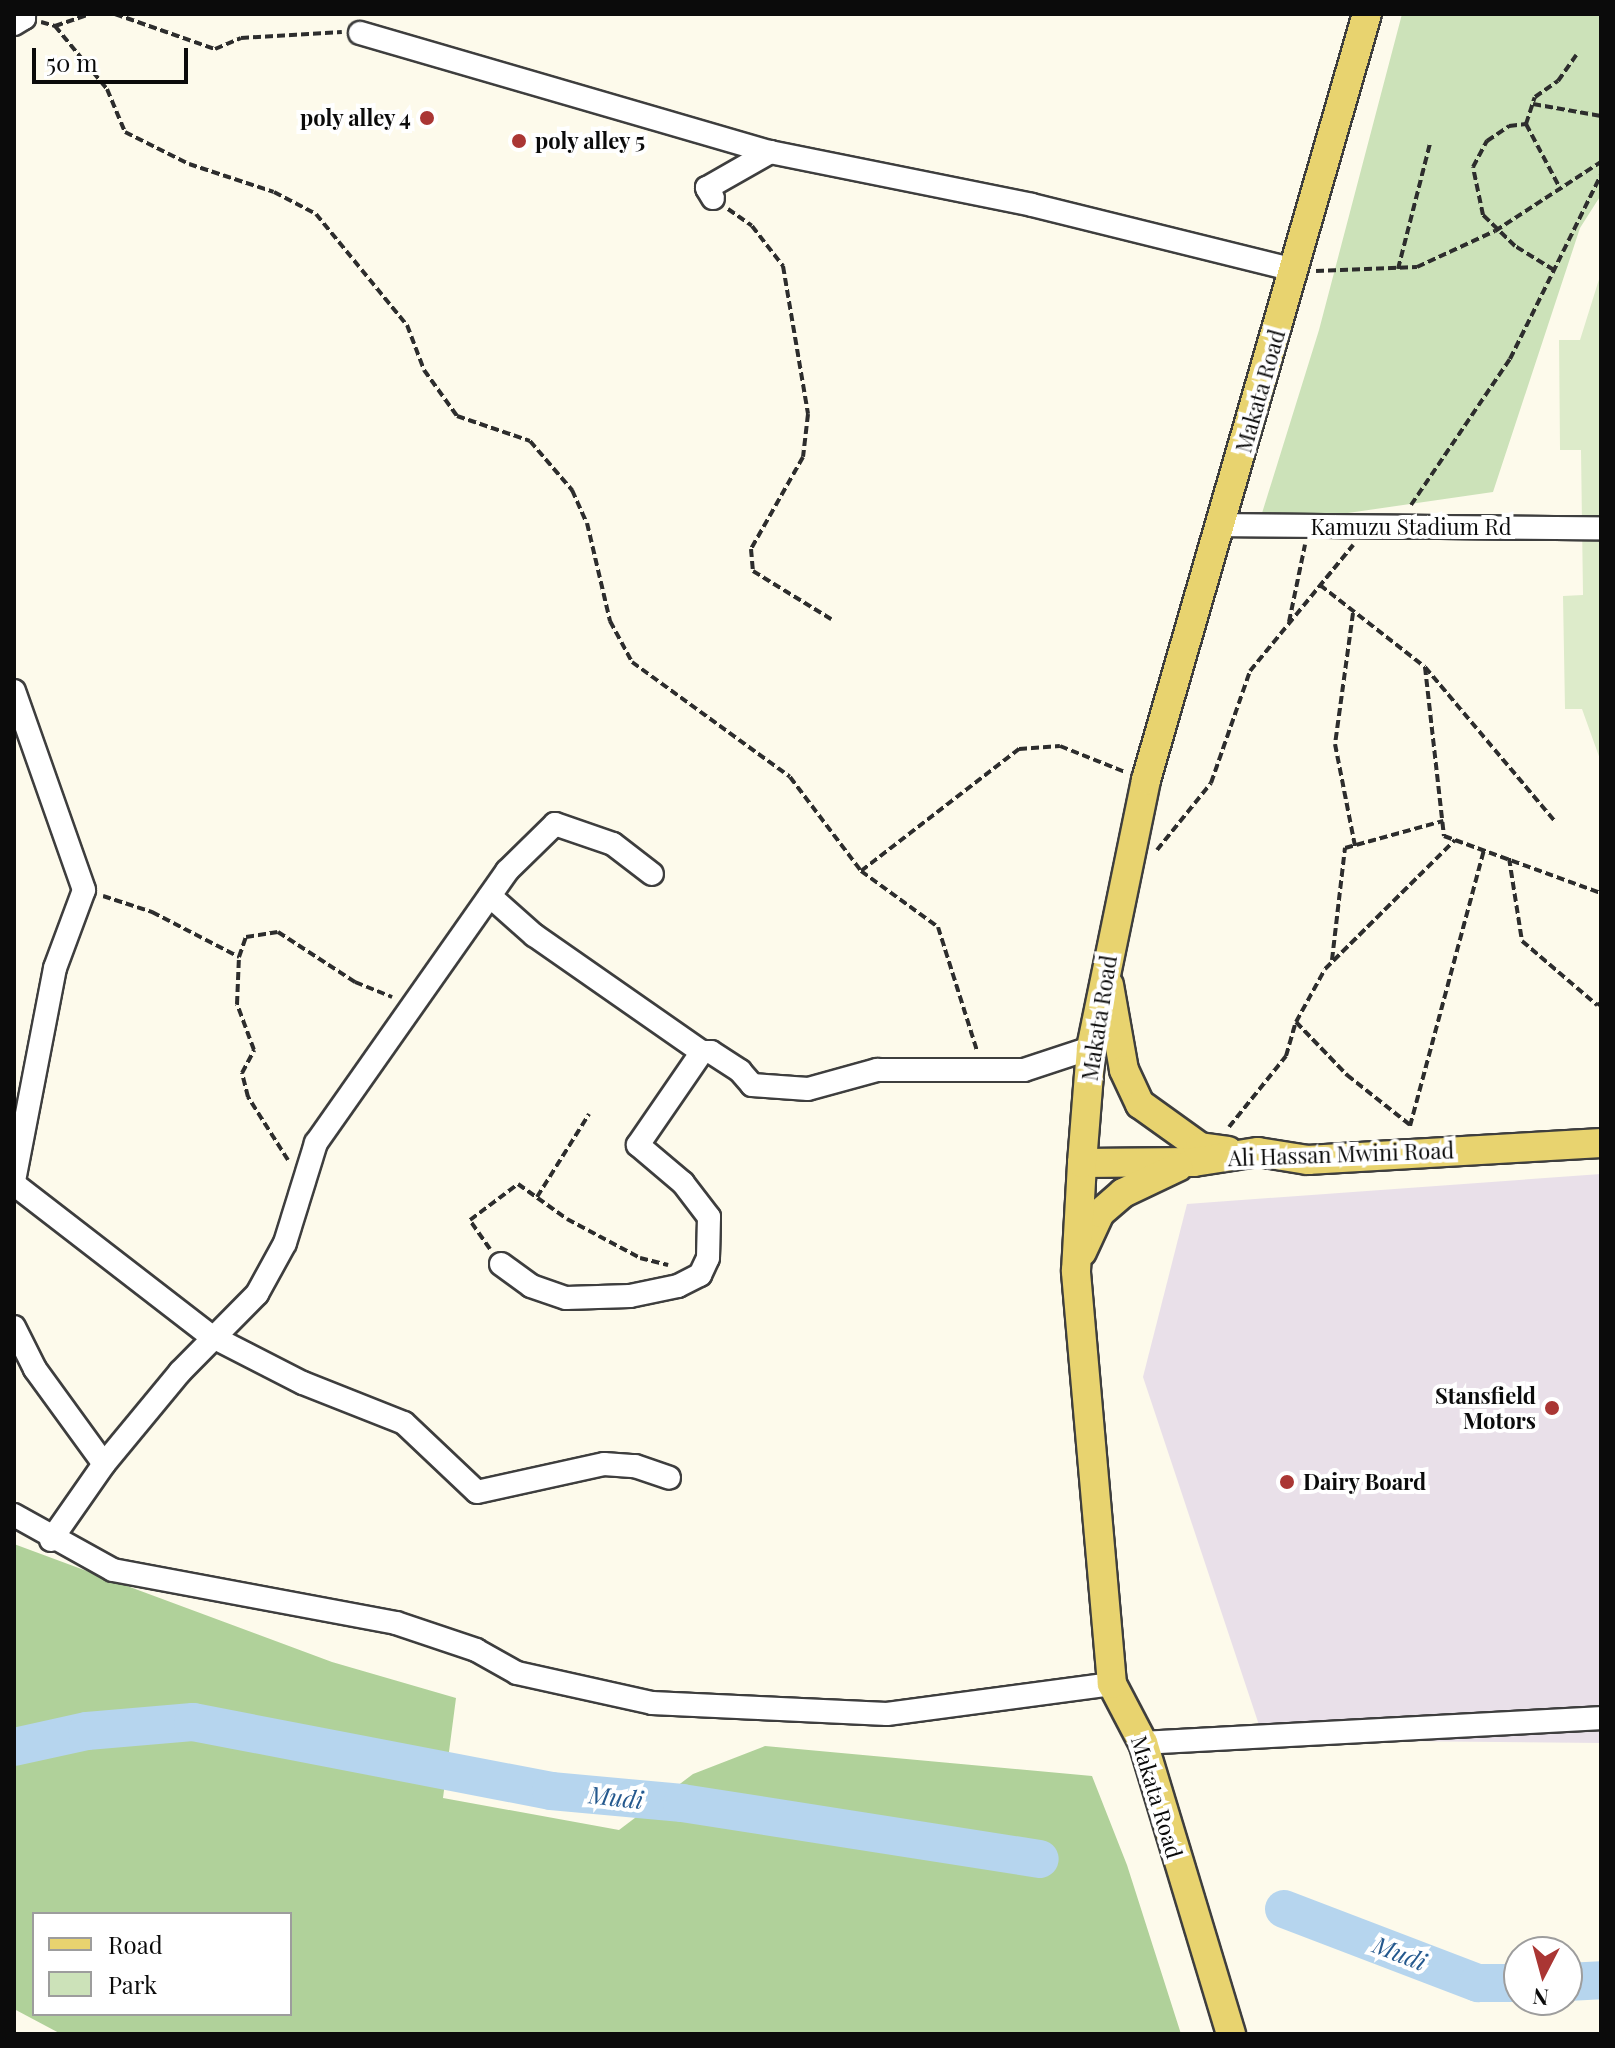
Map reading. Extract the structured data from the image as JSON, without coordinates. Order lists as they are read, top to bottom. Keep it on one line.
{"streets":{"main road":["Makata Road","Ali Hassan Mwini Road"],"street":["Kamuzu Stadium Rd"]},"crossings":[["Makata Road","Kamuzu Stadium Rd"],["Makata Road","Ali Hassan Mwini Road"]],"water":["Mudi"],"places":["poly alley 4","poly alley 5","Stansfield Motors","Dairy Board"],"legend":["Road","Park"],"scale_bar":"50 m","north":"bottom"}
